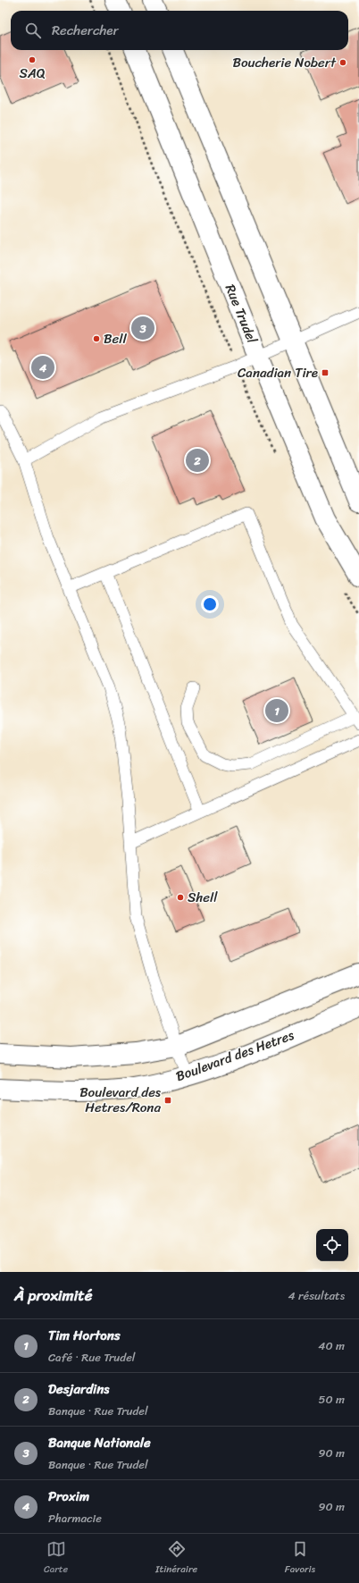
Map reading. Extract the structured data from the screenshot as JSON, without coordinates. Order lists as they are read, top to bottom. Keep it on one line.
{"streets":{"main road":["Rue Trudel","Boulevard des Hetres"]},"places":{"other":["SAQ","Boucherie Nobert","Bell","Shell"],"transit":["Canadian Tire","Boulevard des Hetres/Rona"]},"page":{"search":"Rechercher","pins":["3","4","2","1"],"heading":["À proximité","4 résultats"],"list":[{"mark":"1","name":"Tim Hortons","note":"Café · Rue Trudel","value":"40 m"},{"mark":"2","name":"Desjardins","note":"Banque · Rue Trudel","value":"50 m"},{"mark":"3","name":"Banque Nationale","note":"Banque · Rue Trudel","value":"90 m"},{"mark":"4","name":"Proxim","note":"Pharmacie","value":"90 m"}],"nav":["Carte","Itinéraire","Favoris"]}}
